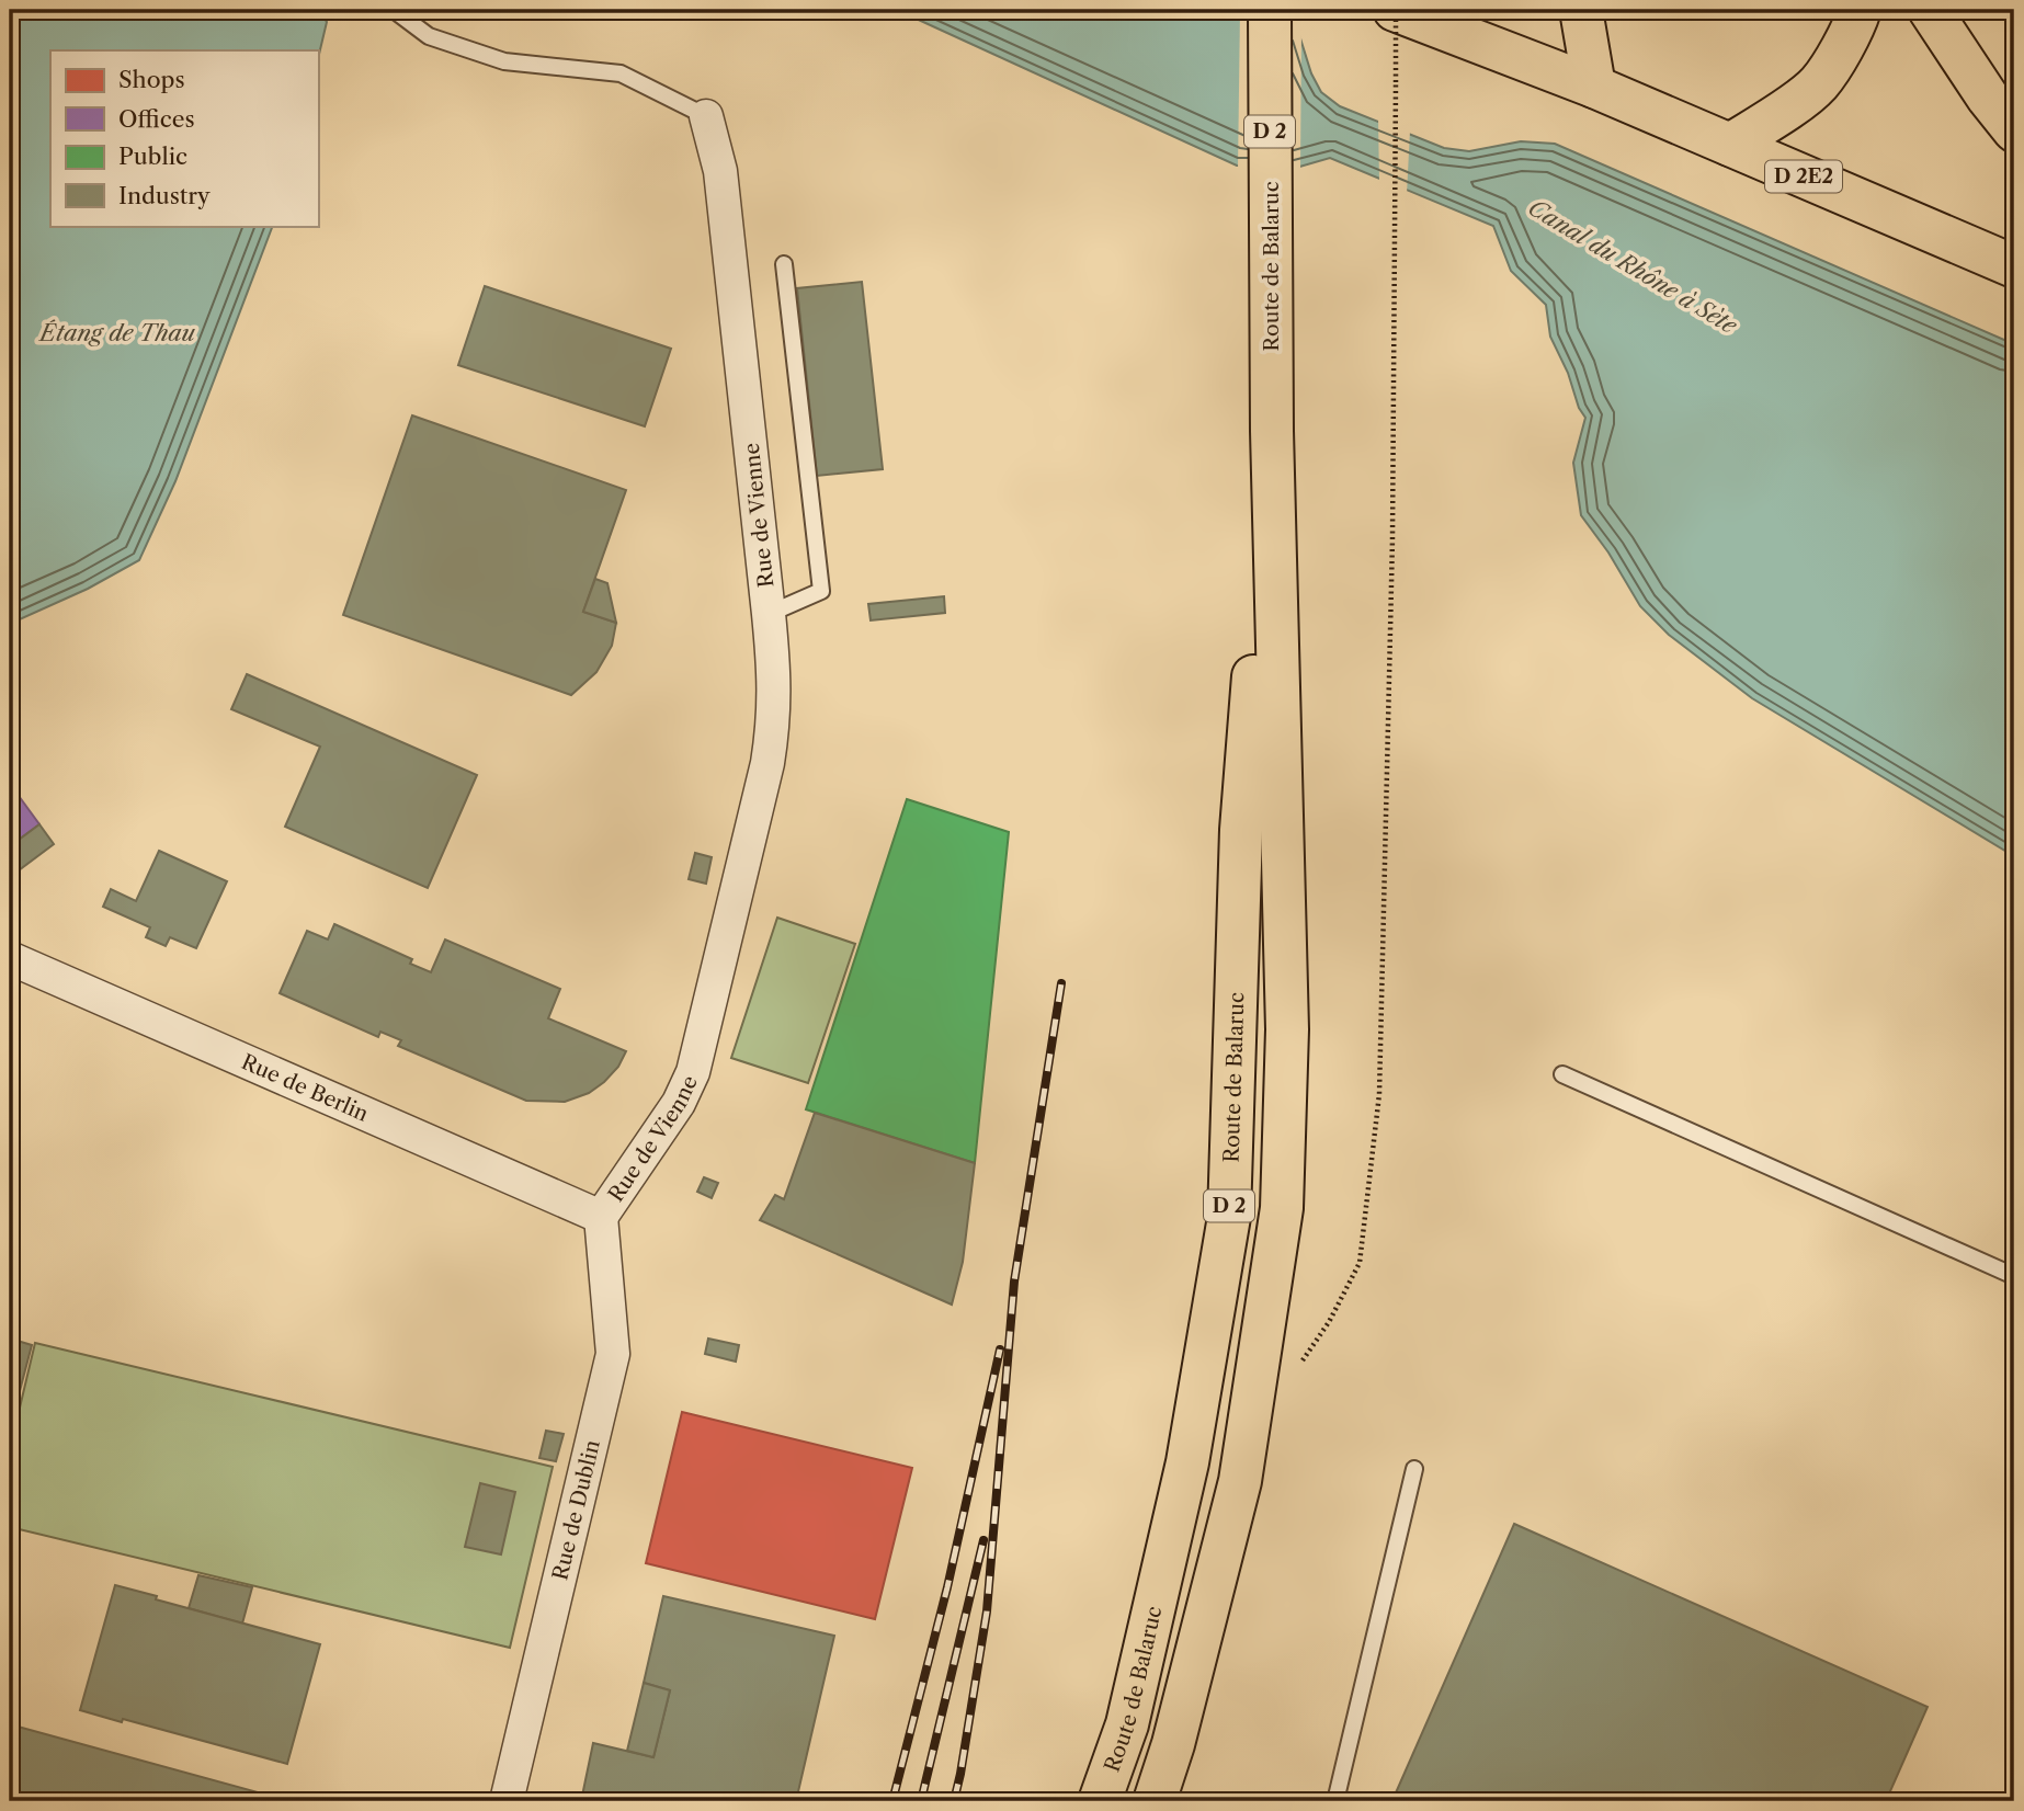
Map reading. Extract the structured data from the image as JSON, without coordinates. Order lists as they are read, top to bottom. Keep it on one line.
{"streets":{"main road":["D 2","D 2E2","Route de Balaruc"],"street":["Rue de Vienne","Rue de Berlin","Rue de Dublin"]},"crossings":[["Rue de Vienne","Rue de Berlin"],["Rue de Vienne","Rue de Dublin"],["Rue de Berlin","Rue de Dublin"]],"water":["Canal du Rhône à Sète","Étang de Thau"],"legend":["Shops","Offices","Public","Industry"]}
